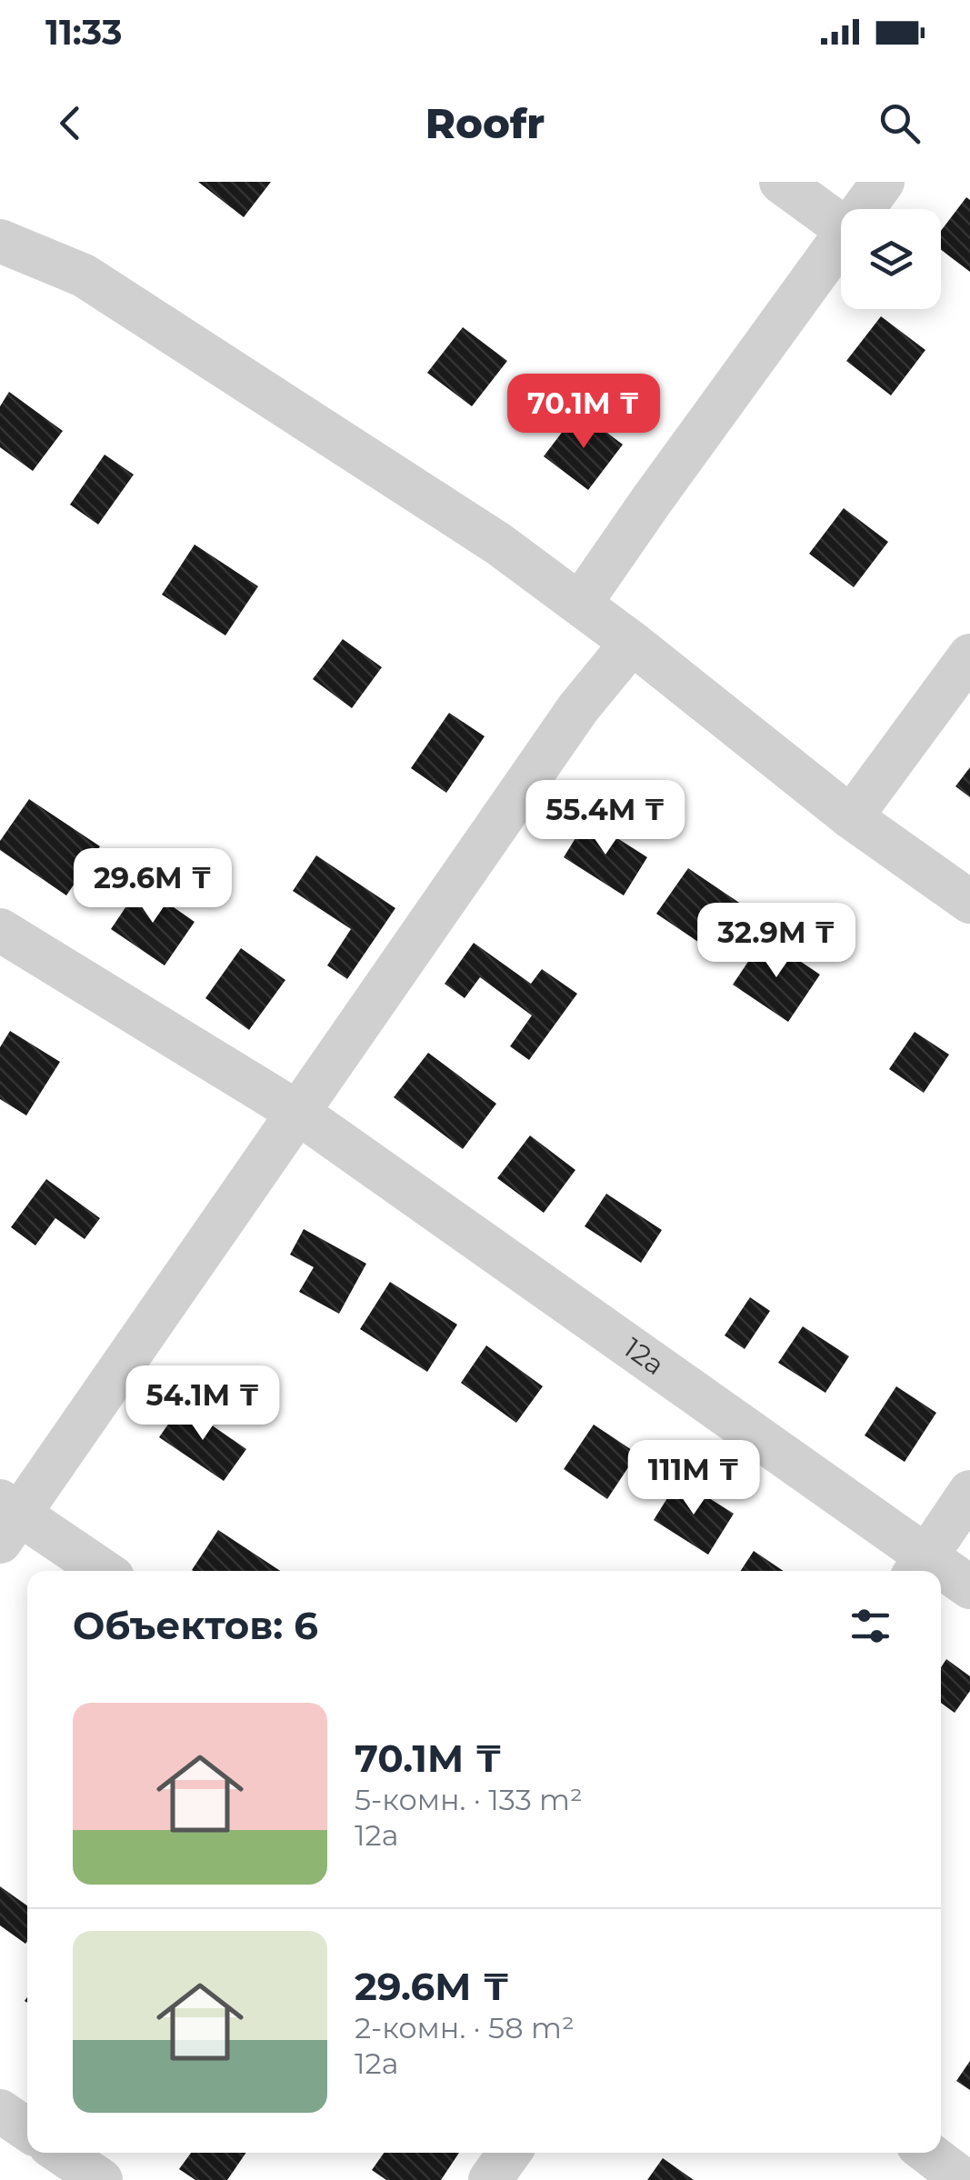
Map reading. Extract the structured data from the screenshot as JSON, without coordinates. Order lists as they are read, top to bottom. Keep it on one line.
{"streets":{"street":["12а"]},"page":{"status":"11:33","header":"Roofr","price":["70.1M ₸","55.4M ₸","29.6M ₸","32.9M ₸","54.1M ₸","111M ₸"],"heading":"Объектов: 6","list":[{"name":"70.1M ₸","note":"5-комн. · 133 m² · 12а"},{"name":"29.6M ₸","note":"2-комн. · 58 m² · 12а"}]}}
